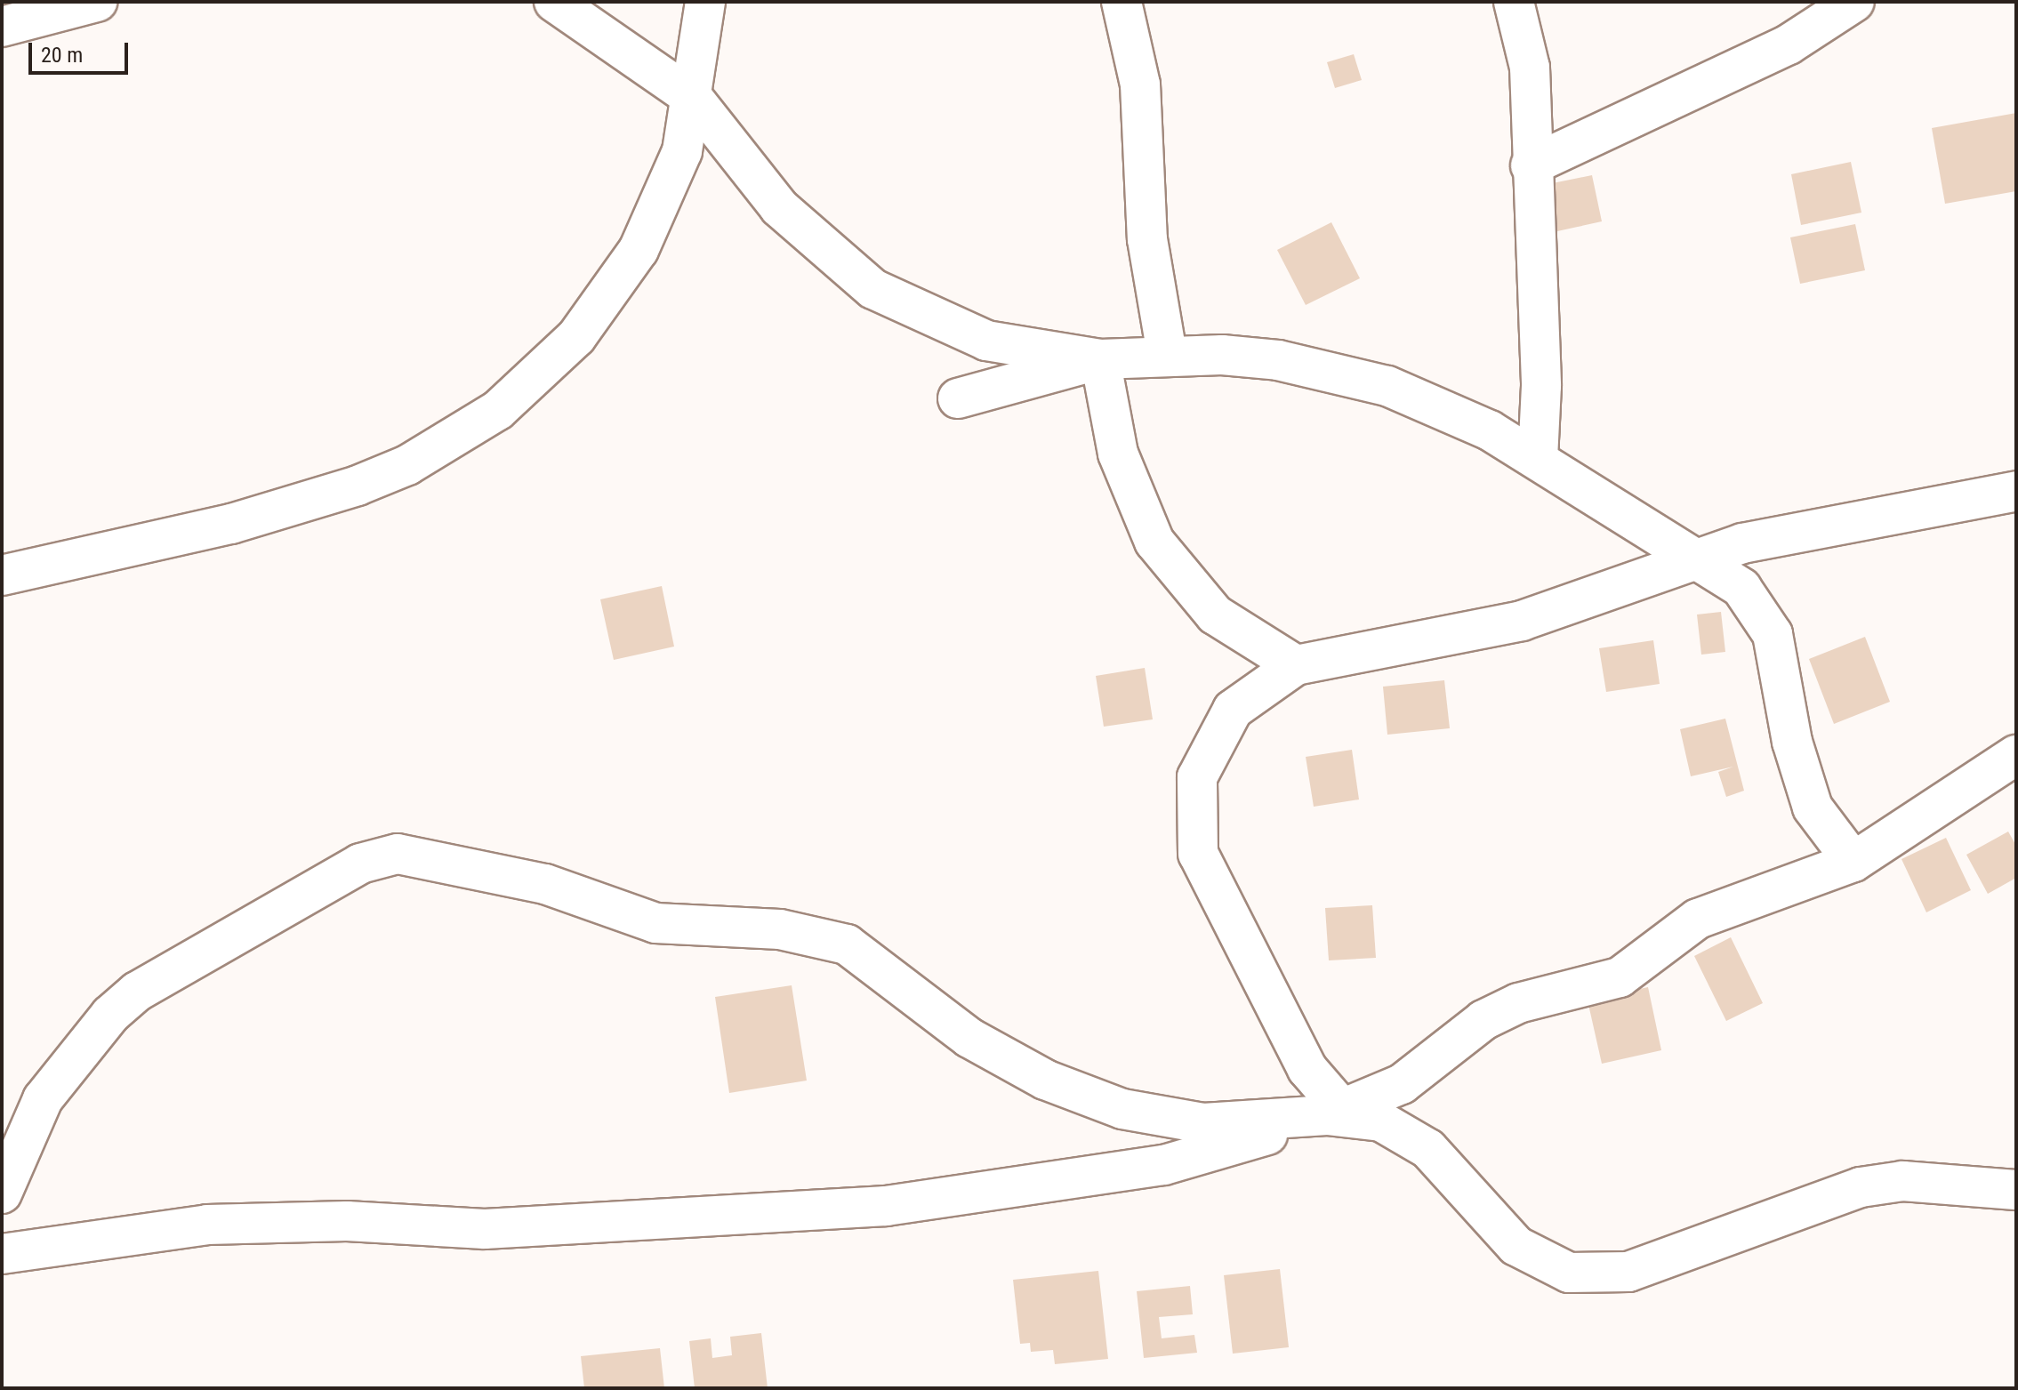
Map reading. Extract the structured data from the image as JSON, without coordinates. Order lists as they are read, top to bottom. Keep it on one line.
{"scale_bar":"20 m"}
